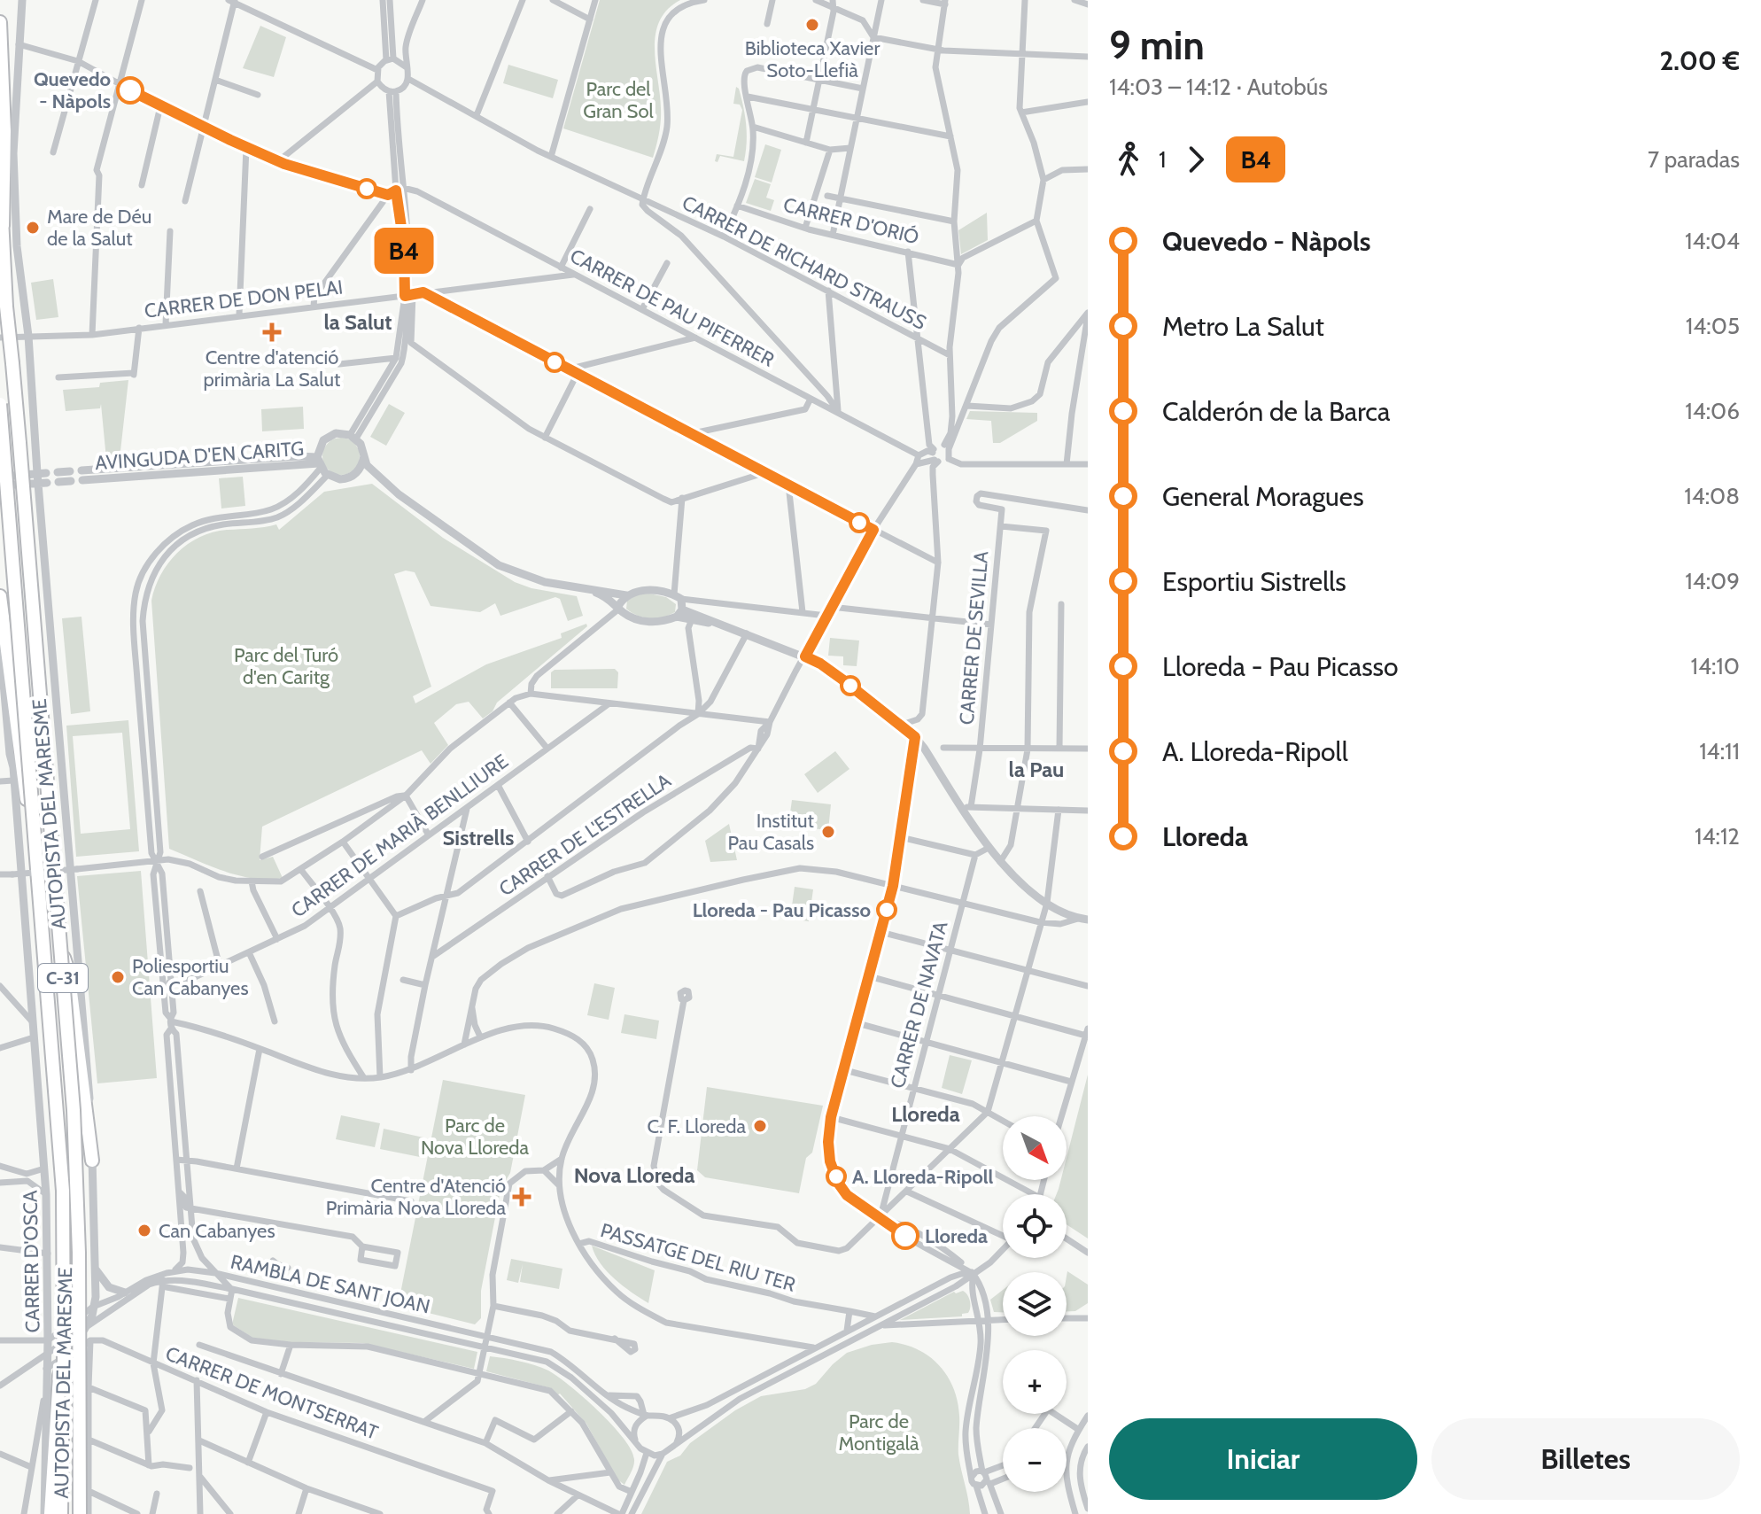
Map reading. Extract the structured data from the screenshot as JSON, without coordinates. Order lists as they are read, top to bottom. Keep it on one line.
{"streets":{"highway":["AUTOPISTA DEL MARESME","C-31"],"street":["CARRER D'ORIÓ","CARRER DE RICHARD STRAUSS","CARRER DE DON PELAI","CARRER DE PAU PIFERRER","AVINGUDA D'EN CARITG","CARRER DE SEVILLA","CARRER DE L'ESTRELLA","CARRER DE MARIÀ BENLLIURE","CARRER DE NAVATA","PASSATGE DEL RIU TER","CARRER D'OSCA","RAMBLA DE SANT JOAN","CARRER DE MONTSERRAT"]},"crossings":[["CARRER DE DON PELAI","CARRER DE PAU PIFERRER"],["PASSATGE DEL RIU TER","RAMBLA DE SANT JOAN"],["CARRER D'OSCA","RAMBLA DE SANT JOAN"]],"districts":["la Salut","la Pau","Sistrells","Lloreda","Nova Lloreda"],"parks":["Parc del Gran Sol","Parc del Turó d'en Caritg","Parc de Nova Lloreda","Parc de Montigalà"],"places":{"other":["Biblioteca Xavier Soto-Llefià","Quevedo - Nàpols","Mare de Déu de la Salut","Institut Pau Casals","Lloreda - Pau Picasso","Poliesportiu Can Cabanyes","C. F. Lloreda","A. Lloreda-Ripoll","Can Cabanyes","Lloreda"],"health":["Centre d'atenció primària La Salut","Centre d'Atenció Primària Nova Lloreda"]},"lines":["bus line B4"],"north":"bottom right","page":{"on_map":"B4","heading":["9 min","14:03 – 14:12 · Autobús","2.00 €"],"legs":["1","B4","7 paradas"],"list":[{"name":"Quevedo - Nàpols","value":"14:04"},{"name":"Metro La Salut","value":"14:05"},{"name":"Calderón de la Barca","value":"14:06"},{"name":"General Moragues","value":"14:08"},{"name":"Esportiu Sistrells","value":"14:09"},{"name":"Lloreda - Pau Picasso","value":"14:10"},{"name":"A. Lloreda-Ripoll","value":"14:11"},{"name":"Lloreda","value":"14:12"}],"map_buttons":["+","−"],"buttons":["Iniciar","Billetes"]}}
